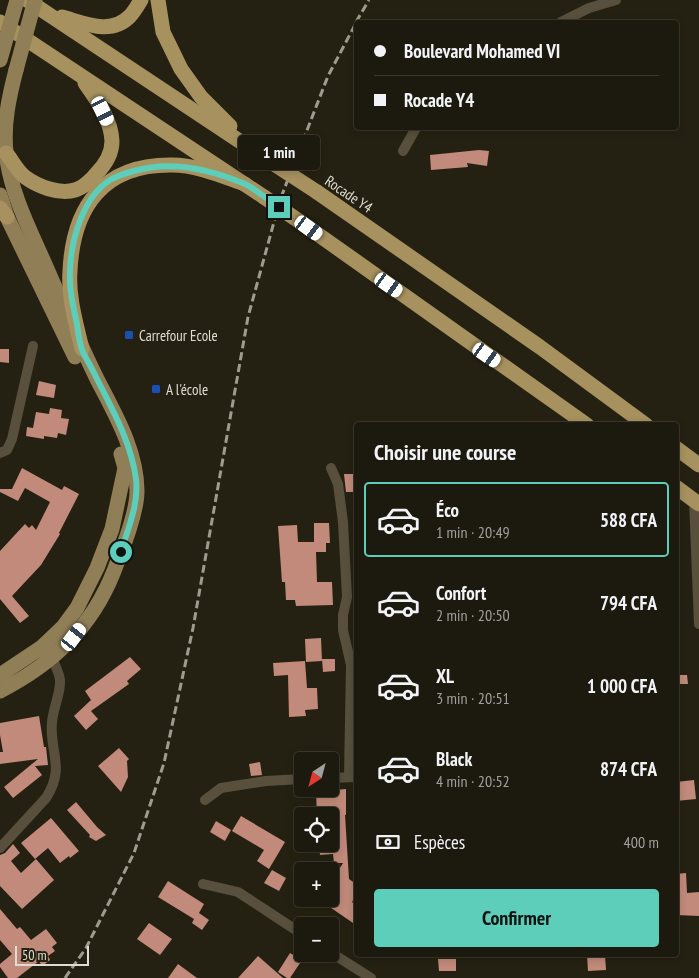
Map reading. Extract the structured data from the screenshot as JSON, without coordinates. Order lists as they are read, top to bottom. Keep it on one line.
{"streets":{"highway":["Rocade Y4"]},"places":{"transit":["Carrefour Ecole","A l'école"]},"scale_bar":"50 m","north":"bottom left","page":{"banner":["Boulevard Mohamed VI","Rocade Y4"],"bubble":"1 min","heading":"Choisir une course","list":[{"name":"Éco","note":"1 min · 20:49","value":"588 CFA"},{"name":"Confort","note":"2 min · 20:50","value":"794 CFA"},{"name":"XL","note":"3 min · 20:51","value":"1 000 CFA"},{"name":"Black","note":"4 min · 20:52","value":"874 CFA"}],"map_buttons":["+","−"],"pay":["Espèces","400 m"],"buttons":"Confirmer","scale":"50 m"}}
